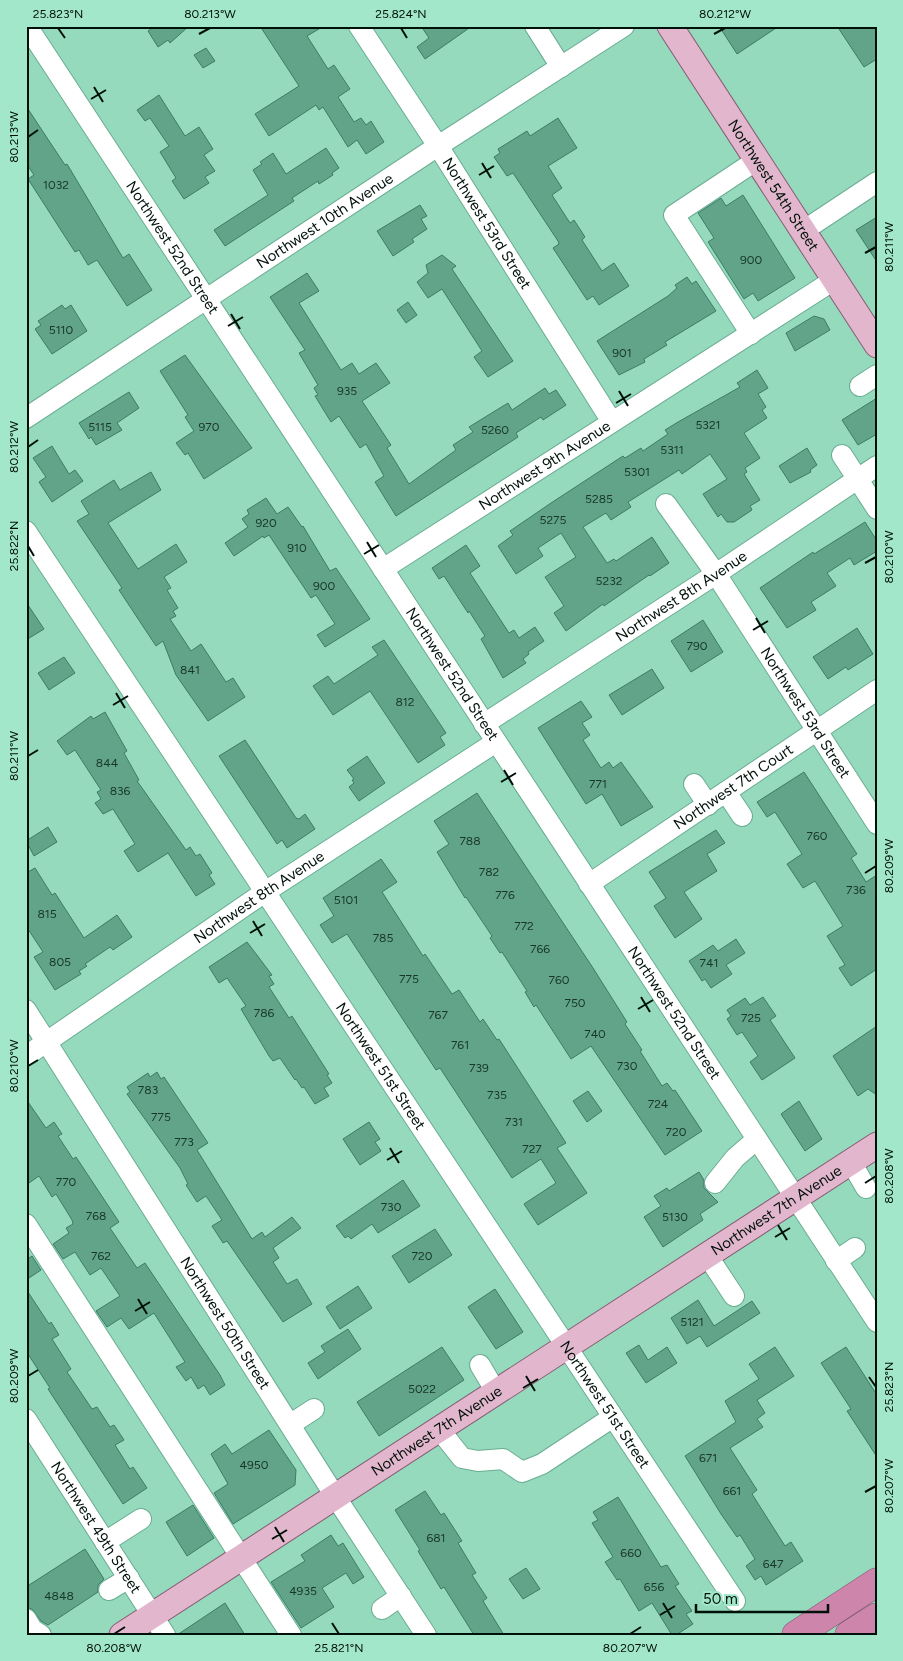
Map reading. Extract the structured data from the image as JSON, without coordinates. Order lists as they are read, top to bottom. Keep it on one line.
{"streets":{"main road":["Northwest 54th Street","Northwest 7th Avenue"],"street":["Northwest 10th Avenue","Northwest 53rd Street","Northwest 52nd Street","Northwest 9th Avenue","Northwest 8th Avenue","Northwest 7th Court","Northwest 51st Street","Northwest 50th Street","Northwest 49th Street"]},"crossings":[["Northwest 54th Street","Northwest 9th Avenue"],["Northwest 10th Avenue","Northwest 53rd Street"],["Northwest 10th Avenue","Northwest 52nd Street"],["Northwest 53rd Street","Northwest 9th Avenue"],["Northwest 53rd Street","Northwest 8th Avenue"],["Northwest 53rd Street","Northwest 7th Court"],["Northwest 52nd Street","Northwest 9th Avenue"],["Northwest 52nd Street","Northwest 8th Avenue"],["Northwest 52nd Street","Northwest 7th Court"],["Northwest 52nd Street","Northwest 7th Avenue"],["Northwest 8th Avenue","Northwest 51st Street"],["Northwest 8th Avenue","Northwest 50th Street"],["Northwest 51st Street","Northwest 7th Avenue"],["Northwest 7th Avenue","Northwest 50th Street"],["Northwest 7th Avenue","Northwest 49th Street"]],"house_numbers":["1032","900","5110","901","935","5321","5115","970","5260","5311","5301","5285","5275","920","910","5232","900","790","841","812","844","771","836","760","788","782","736","776","5101","815","772","785","766","805","741","775","760","750","786","767","725","740","761","730","739","783","735","724","775","731","720","773","727","770","730","768","5130","762","720","5121","5022","671","4950","661","681","660","647","656","4935","4848"],"scale_bar":"50 m","coordinates":["25.823°N","80.213°W","25.824°N","80.212°W","80.211°W","25.822°N","80.210°W","80.209°W","80.208°W","80.207°W","25.821°N"]}
